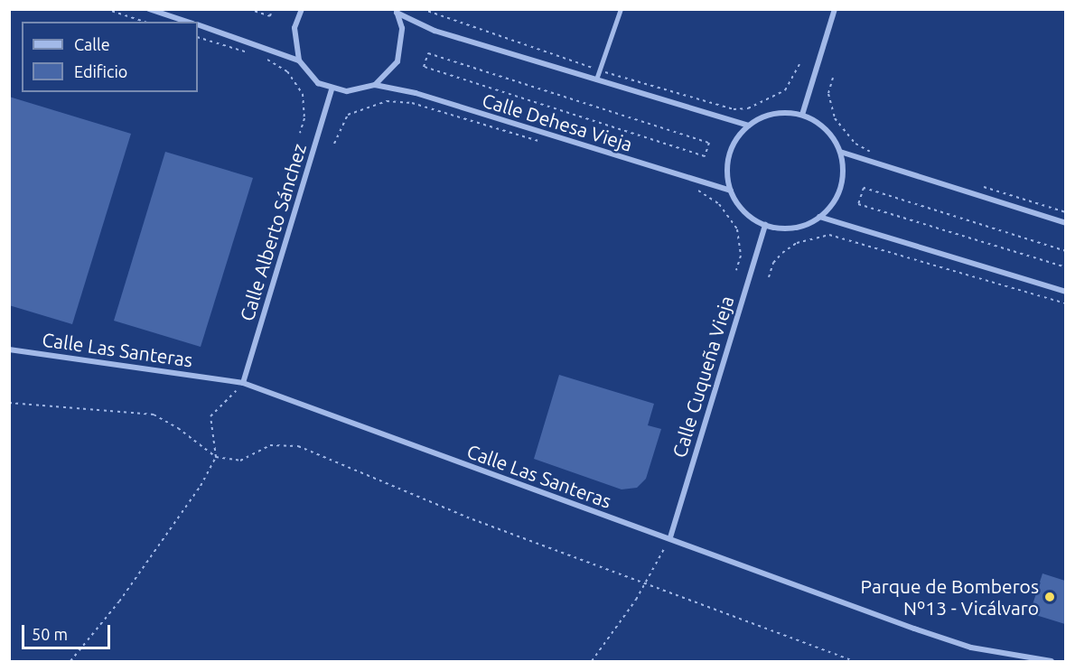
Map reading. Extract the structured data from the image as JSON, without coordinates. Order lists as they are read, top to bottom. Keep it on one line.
{"streets":{"street":["Calle Dehesa Vieja","Calle Alberto Sánchez","Calle Las Santeras","Calle Cuqueña Vieja"]},"crossings":[["Calle Dehesa Vieja","Calle Cuqueña Vieja"],["Calle Alberto Sánchez","Calle Las Santeras"],["Calle Las Santeras","Calle Cuqueña Vieja"]],"places":["Parque de Bomberos Nº13 - Vicálvaro"],"legend":["Calle","Edificio"],"scale_bar":"50 m"}
